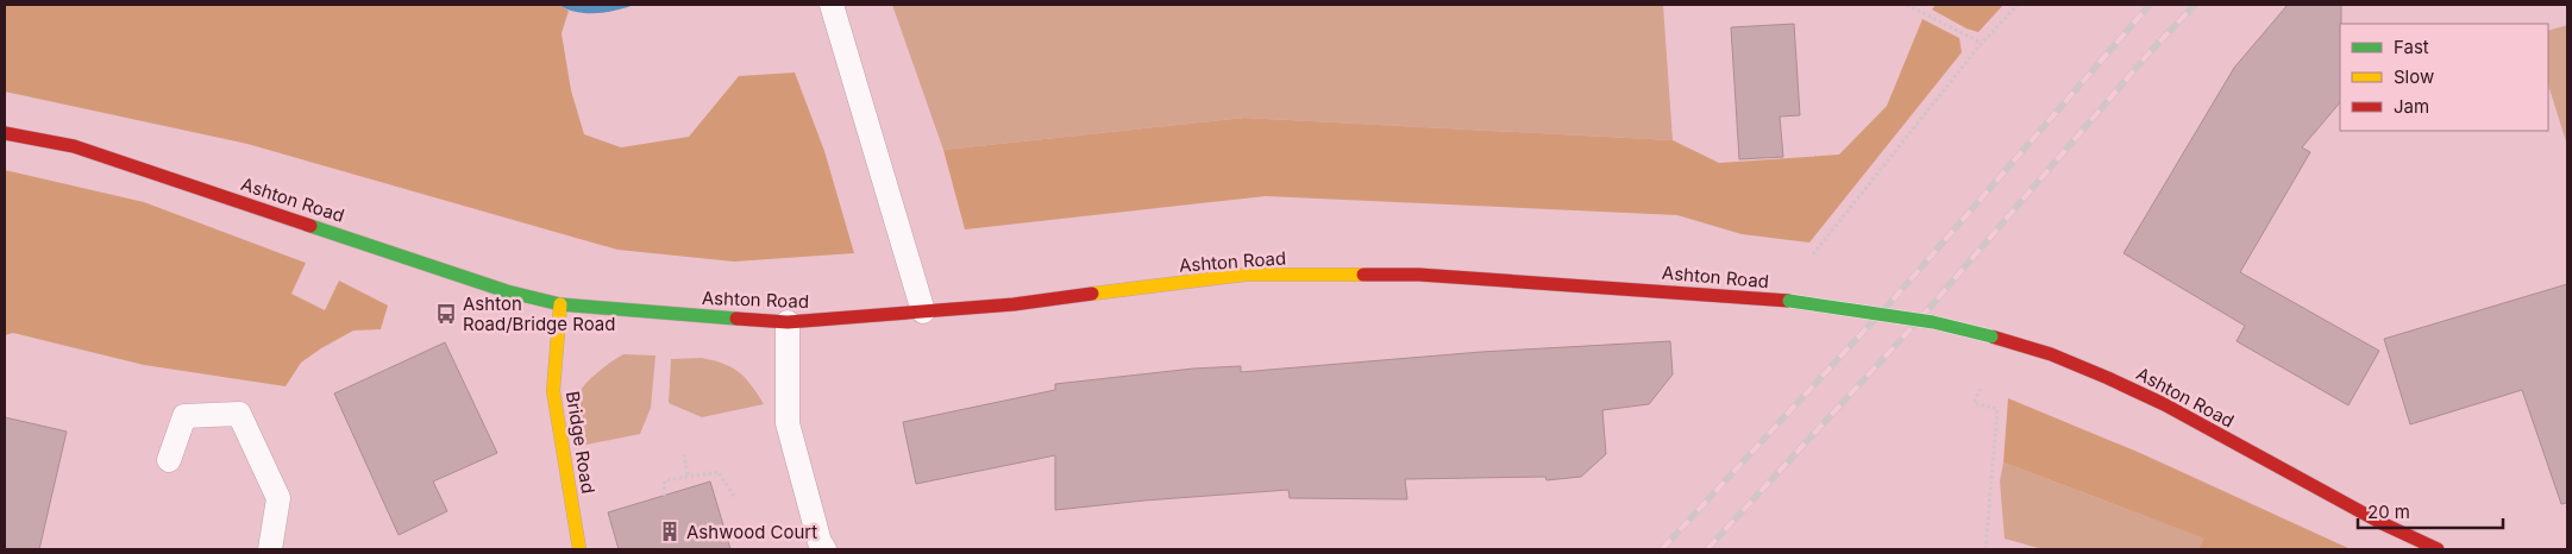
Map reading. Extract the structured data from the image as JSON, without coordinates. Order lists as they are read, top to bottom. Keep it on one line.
{"streets":{"main road":["Ashton Road","Bridge Road"]},"crossings":[["Ashton Road","Bridge Road"]],"places":{"bus stop":["Ashton Road/Bridge Road"],"building":["Ashwood Court"]},"legend":["Fast","Slow","Jam"],"scale_bar":"20 m"}
